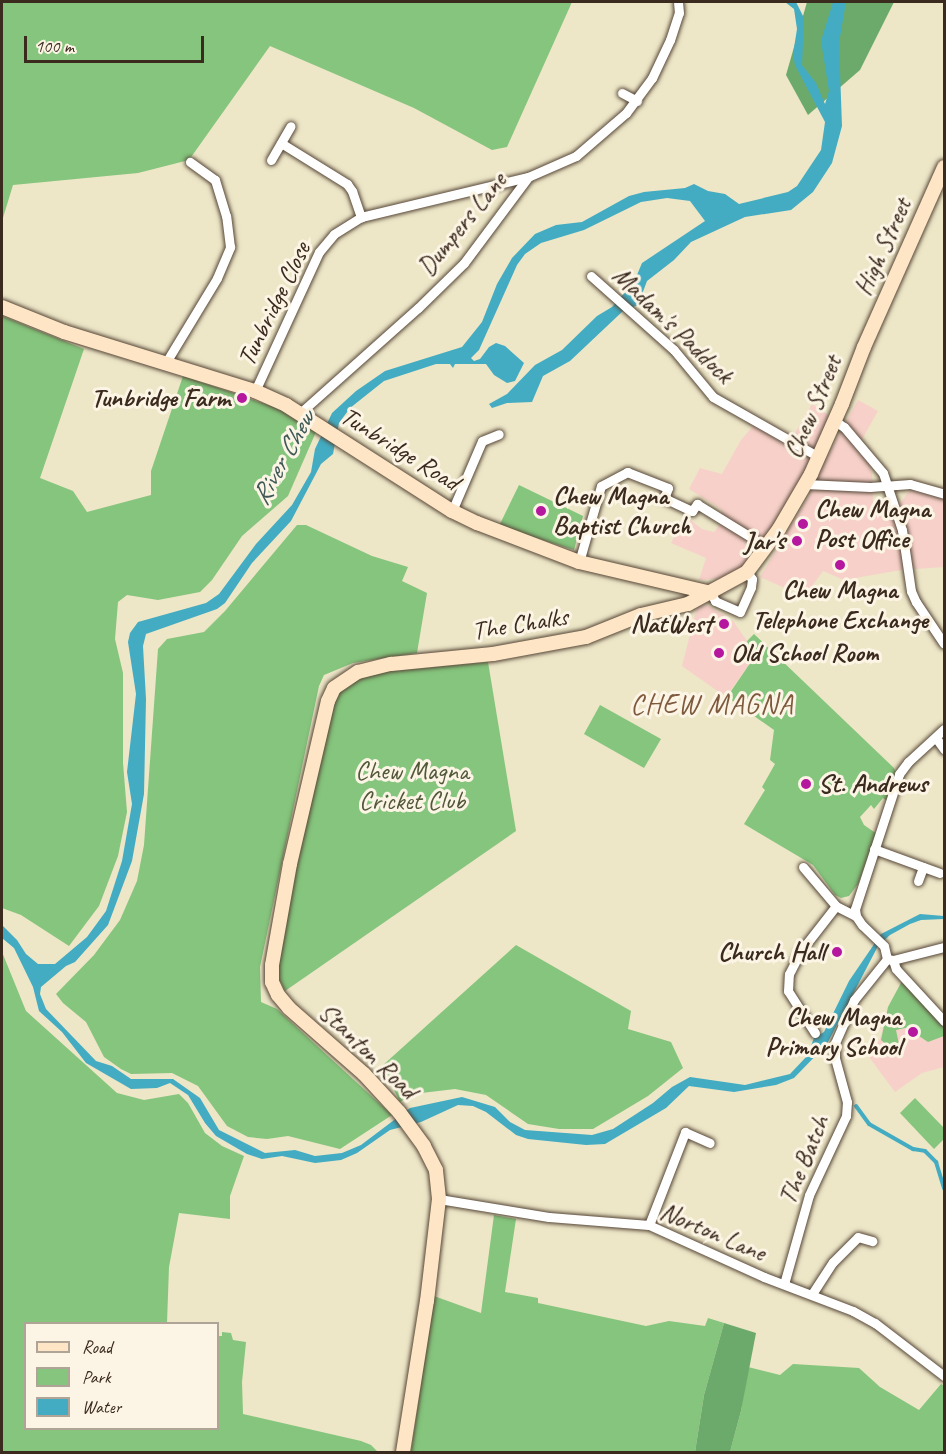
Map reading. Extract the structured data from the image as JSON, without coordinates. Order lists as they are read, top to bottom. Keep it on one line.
{"streets":{"main road":["High Street","Chew Street","Tunbridge Road","The Chalks","Stanton Road"],"street":["Dumpers Lane","Tunbridge Close","Madam's Paddock","The Batch","Norton Lane"]},"crossings":[["Dumpers Lane","Tunbridge Close"],["Dumpers Lane","Tunbridge Road"],["High Street","Chew Street"],["Tunbridge Close","Tunbridge Road"],["Madam's Paddock","Chew Street"],["Chew Street","The Chalks"],["Tunbridge Road","The Chalks"],["The Chalks","Stanton Road"],["Stanton Road","Norton Lane"],["The Batch","Norton Lane"]],"districts":["CHEW MAGNA"],"water":["River Chew"],"parks":["Chew Magna Cricket Club"],"places":["Tunbridge Farm","Chew Magna Baptist Church","Chew Magna Post Office","Jar's","Chew Magna Telephone Exchange","NatWest","Old School Room","St. Andrews","Church Hall","Chew Magna Primary School"],"legend":["Road","Park","Water"],"scale_bar":"100 m"}
